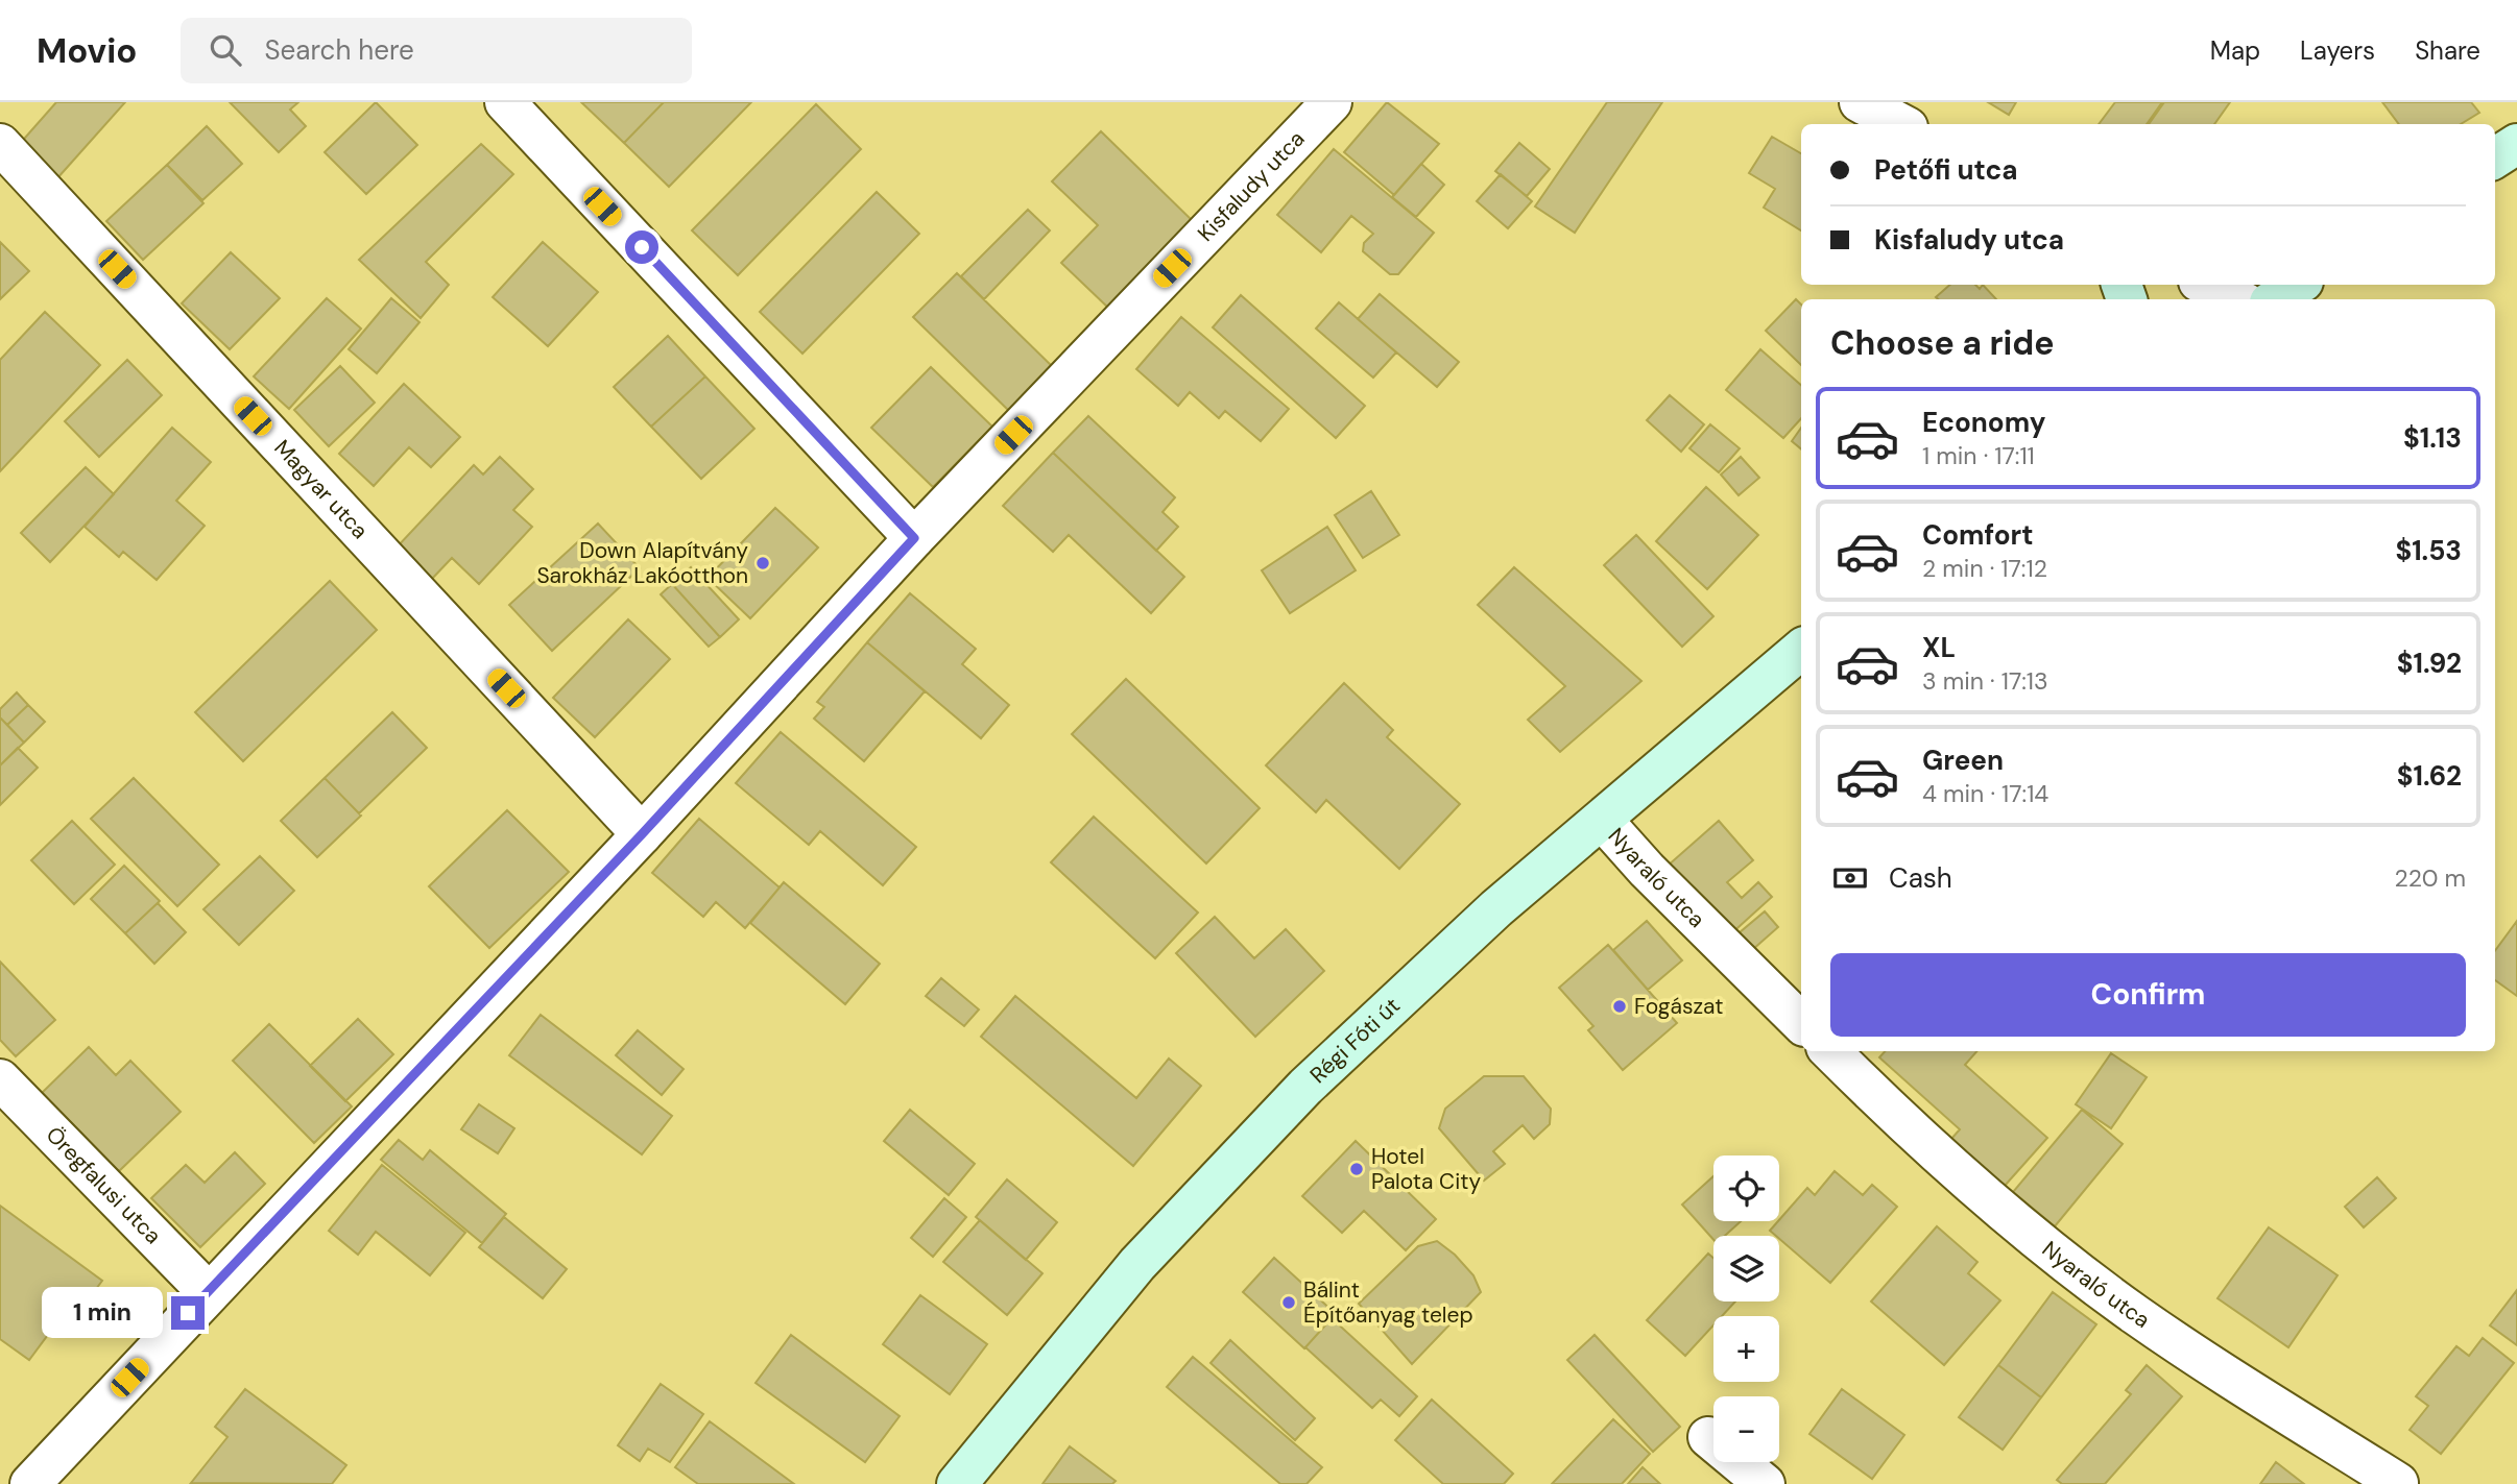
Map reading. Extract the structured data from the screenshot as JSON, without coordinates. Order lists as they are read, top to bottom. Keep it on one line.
{"streets":{"main road":["Régi Fóti út"],"street":["Kisfaludy utca","Magyar utca","Nyaraló utca","Öregfalusi utca"]},"crossings":[["Kisfaludy utca","Magyar utca"],["Kisfaludy utca","Öregfalusi utca"],["Nyaraló utca","Régi Fóti út"]],"places":["Down Alapítvány Sarokház Lakóotthon","Fogászat","Hotel Palota City","Bálint Építőanyag telep"],"page":{"header":"Movio","search":"Search here","nav":["Map","Layers","Share"],"banner":["Petőfi utca","Kisfaludy utca"],"heading":"Choose a ride","list":[{"name":"Economy","note":"1 min · 17:11","value":"$1.13"},{"name":"Comfort","note":"2 min · 17:12","value":"$1.53"},{"name":"XL","note":"3 min · 17:13","value":"$1.92"},{"name":"Green","note":"4 min · 17:14","value":"$1.62"}],"pay":["Cash","220 m"],"buttons":"Confirm","map_buttons":["+","−"],"bubble":"1 min"}}
